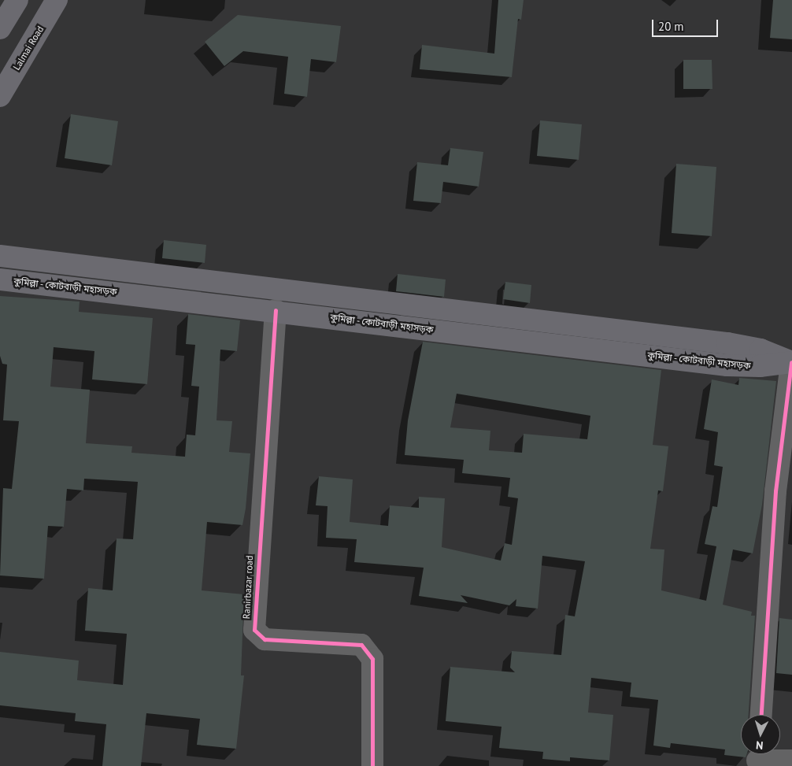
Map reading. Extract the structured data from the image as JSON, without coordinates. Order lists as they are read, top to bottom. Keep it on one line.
{"streets":{"main road":["Lalmai Road","কুমিল্লা - কোটবাড়ী মহাসড়ক"],"street":["Ranirbazar road"]},"crossings":[["কুমিল্লা - কোটবাড়ী মহাসড়ক","Ranirbazar road"]],"scale_bar":"20 m","north":"bottom"}
